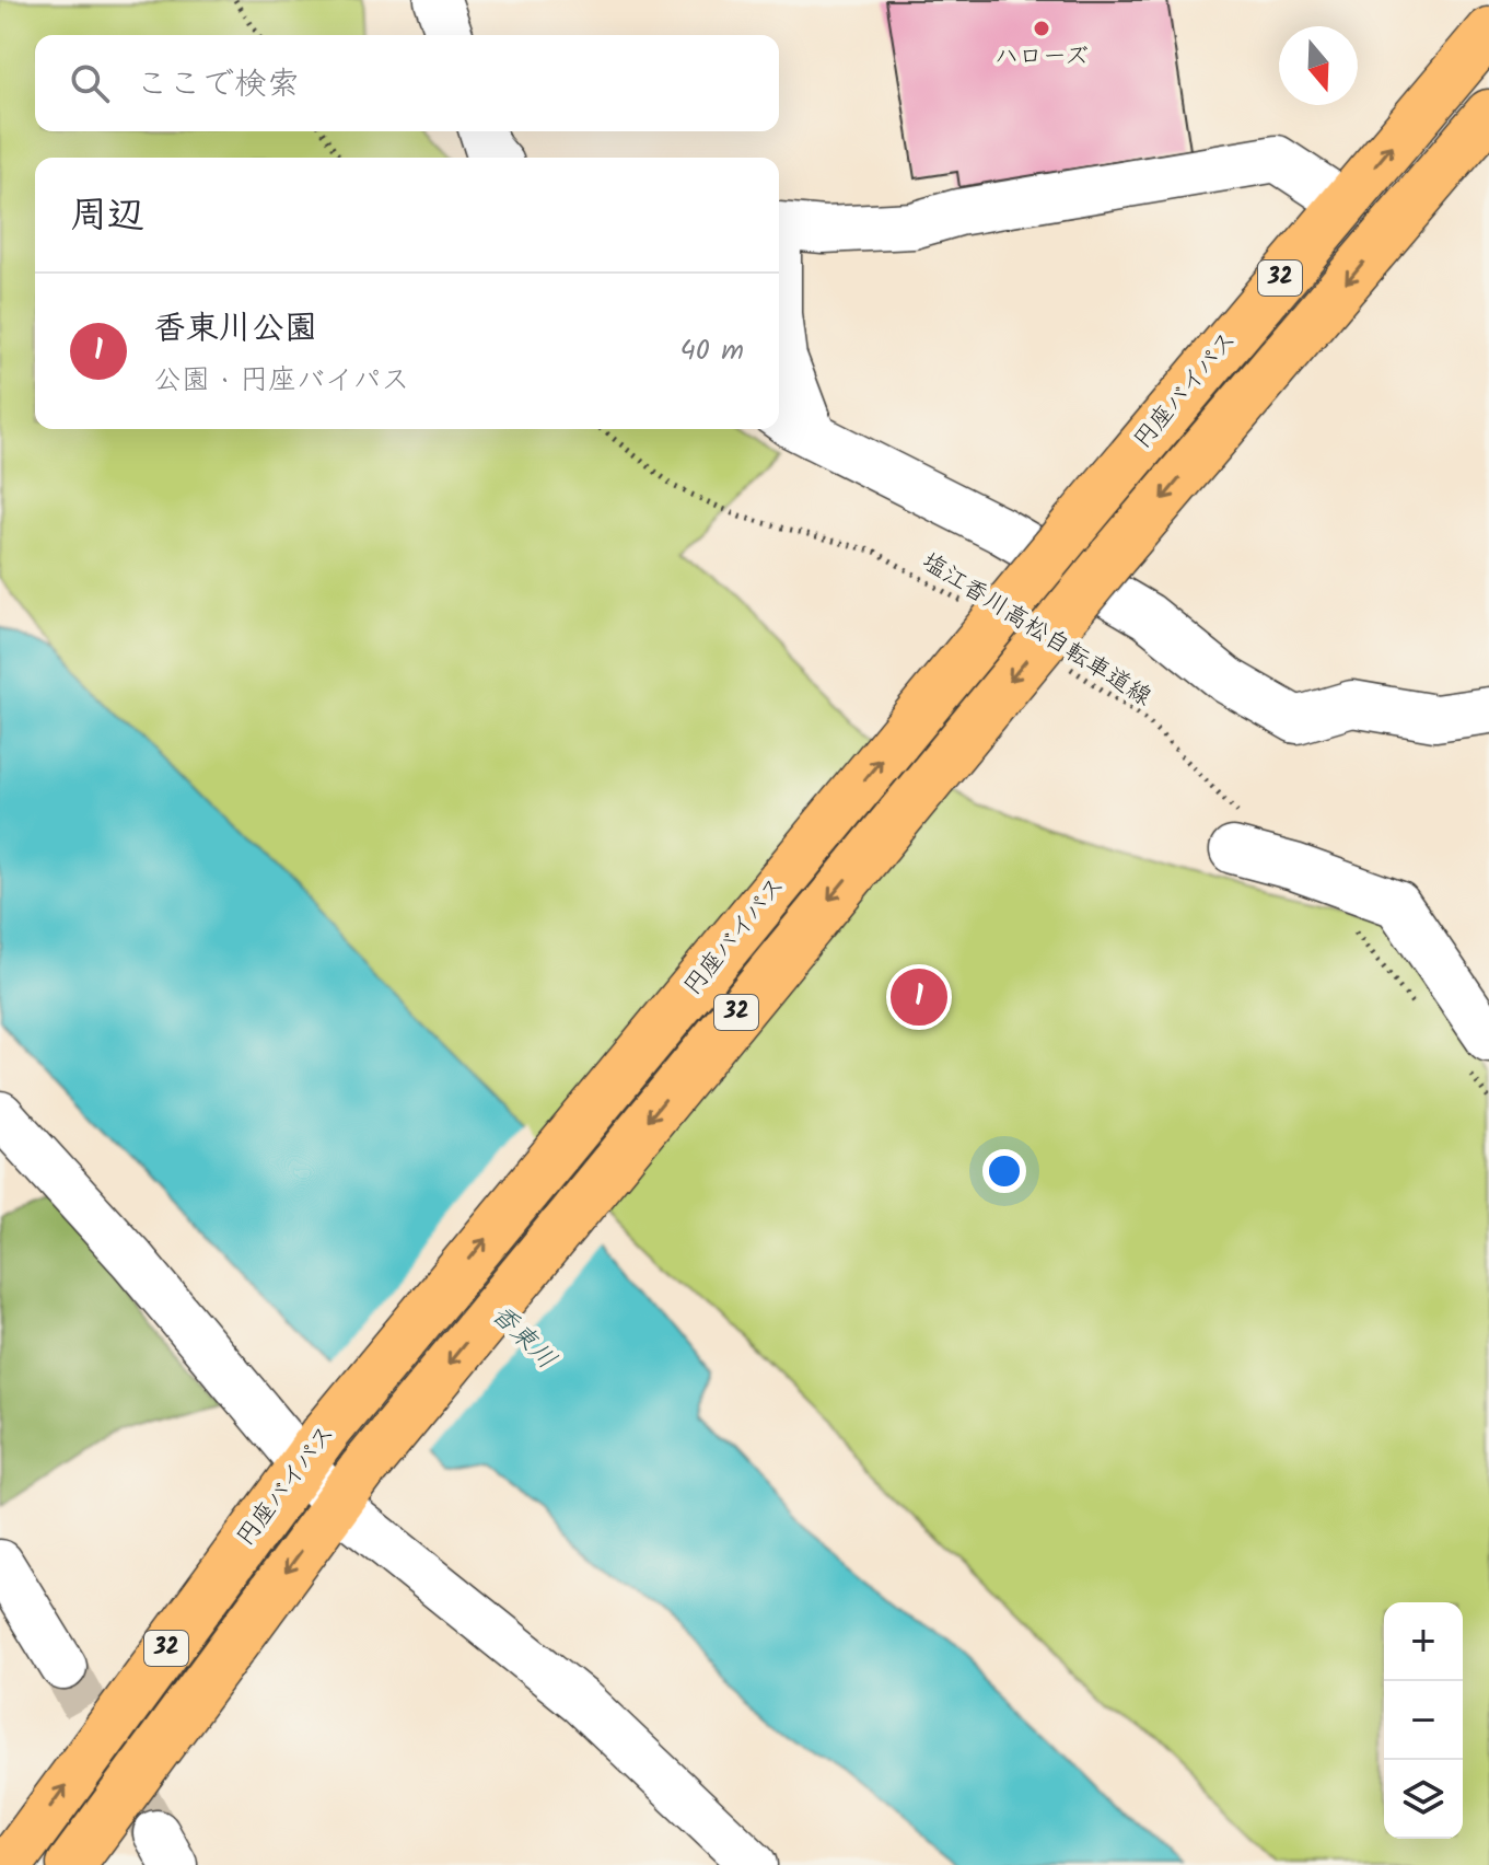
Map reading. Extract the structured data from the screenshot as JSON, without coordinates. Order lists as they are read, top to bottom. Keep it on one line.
{"streets":{"highway":["32","円座バイパス"],"path":["塩江香川高松自転車道線"]},"water":["香東川"],"places":["ハローズ"],"north":"bottom","page":{"search":"ここで検索","heading":"周辺","list":[{"mark":"1","name":"香東川公園","note":"公園 · 円座バイパス","value":"40 m"}],"pins":"1","map_buttons":["+","−"]}}
